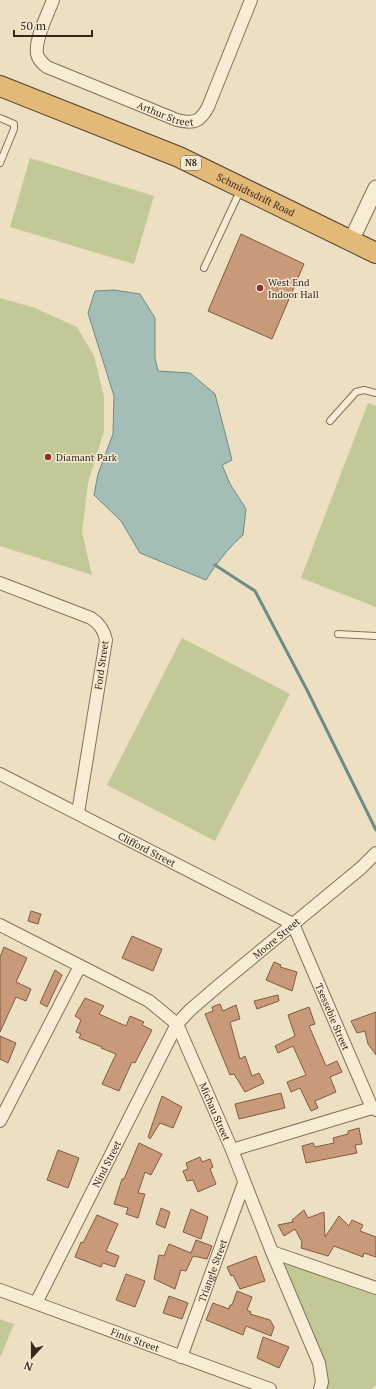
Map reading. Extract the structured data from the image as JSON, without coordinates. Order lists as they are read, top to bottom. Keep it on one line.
{"streets":{"highway":["N8","Schmidtsdrift Road"],"street":["Arthur Street","Ford Street","Clifford Street","Moore Street","Tsessebie Street","Michau Street","Nind Street","Triangle Street","Finis Street"]},"crossings":[["Ford Street","Clifford Street"],["Clifford Street","Moore Street"],["Clifford Street","Tsessebie Street"],["Moore Street","Tsessebie Street"],["Moore Street","Michau Street"],["Moore Street","Nind Street"],["Michau Street","Nind Street"],["Michau Street","Triangle Street"],["Nind Street","Finis Street"],["Triangle Street","Finis Street"]],"places":["West End Indoor Hall","Diamant Park"],"scale_bar":"50 m","north":"bottom"}
